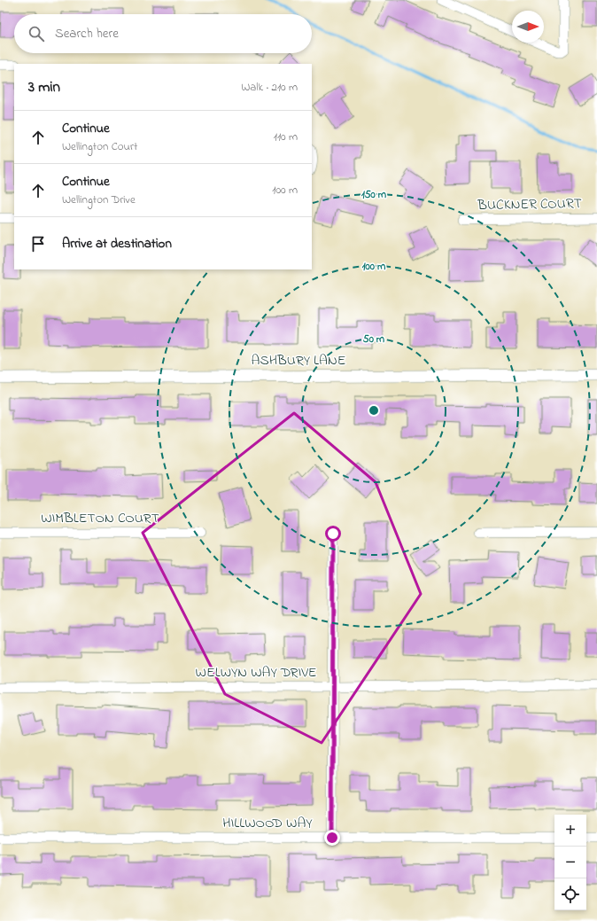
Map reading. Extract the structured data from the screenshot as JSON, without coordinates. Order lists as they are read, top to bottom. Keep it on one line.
{"streets":{"street":["BUCKNER COURT","ASHBURY LANE","WIMBLETON COURT","WELWYN WAY DRIVE","HILLWOOD WAY"]},"north":"right","page":{"search":"Search here","heading":["3 min","Walk · 210 m"],"list":[["Continue","Wellington Court","110 m"],["Continue","Wellington Drive","100 m"],"Arrive at destination"],"map_buttons":["+","−"]},"rings":["150 m","100 m","50 m"]}
